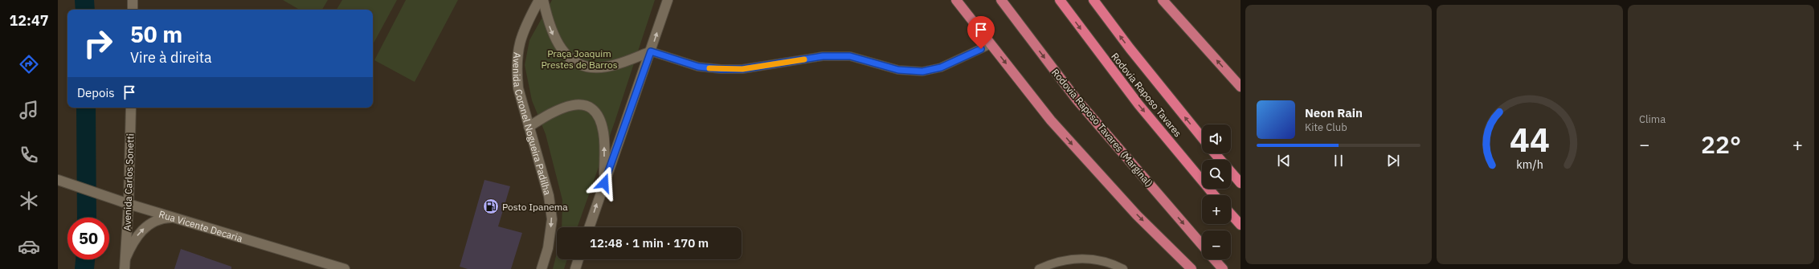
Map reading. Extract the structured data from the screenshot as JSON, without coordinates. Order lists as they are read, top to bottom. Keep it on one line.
{"streets":{"highway":["Rodovia Raposo Tavares","Rodovia Raposo Tavares (Marginal)"],"main road":["Avenida Coronel Nogueira Padilha","Avenida Carlos Sonetti","Rua Vicente Decaria"]},"crossings":[["Avenida Carlos Sonetti","Rua Vicente Decaria"]],"parks":["Praça Joaquim Prestes de Barros"],"places":{"fuel station":["Posto Ipanema"]},"page":{"tabs":"12:47","tile":"Clima","turn":["50 m","Vire à direita"],"then":"Depois","song":["Neon Rain","Kite Club"],"map_buttons":["+","−"],"heat":["−","22°","+"],"limit":"50","trip":"12:48 · 1 min · 170 m","gauge":["44","km/h"]}}
